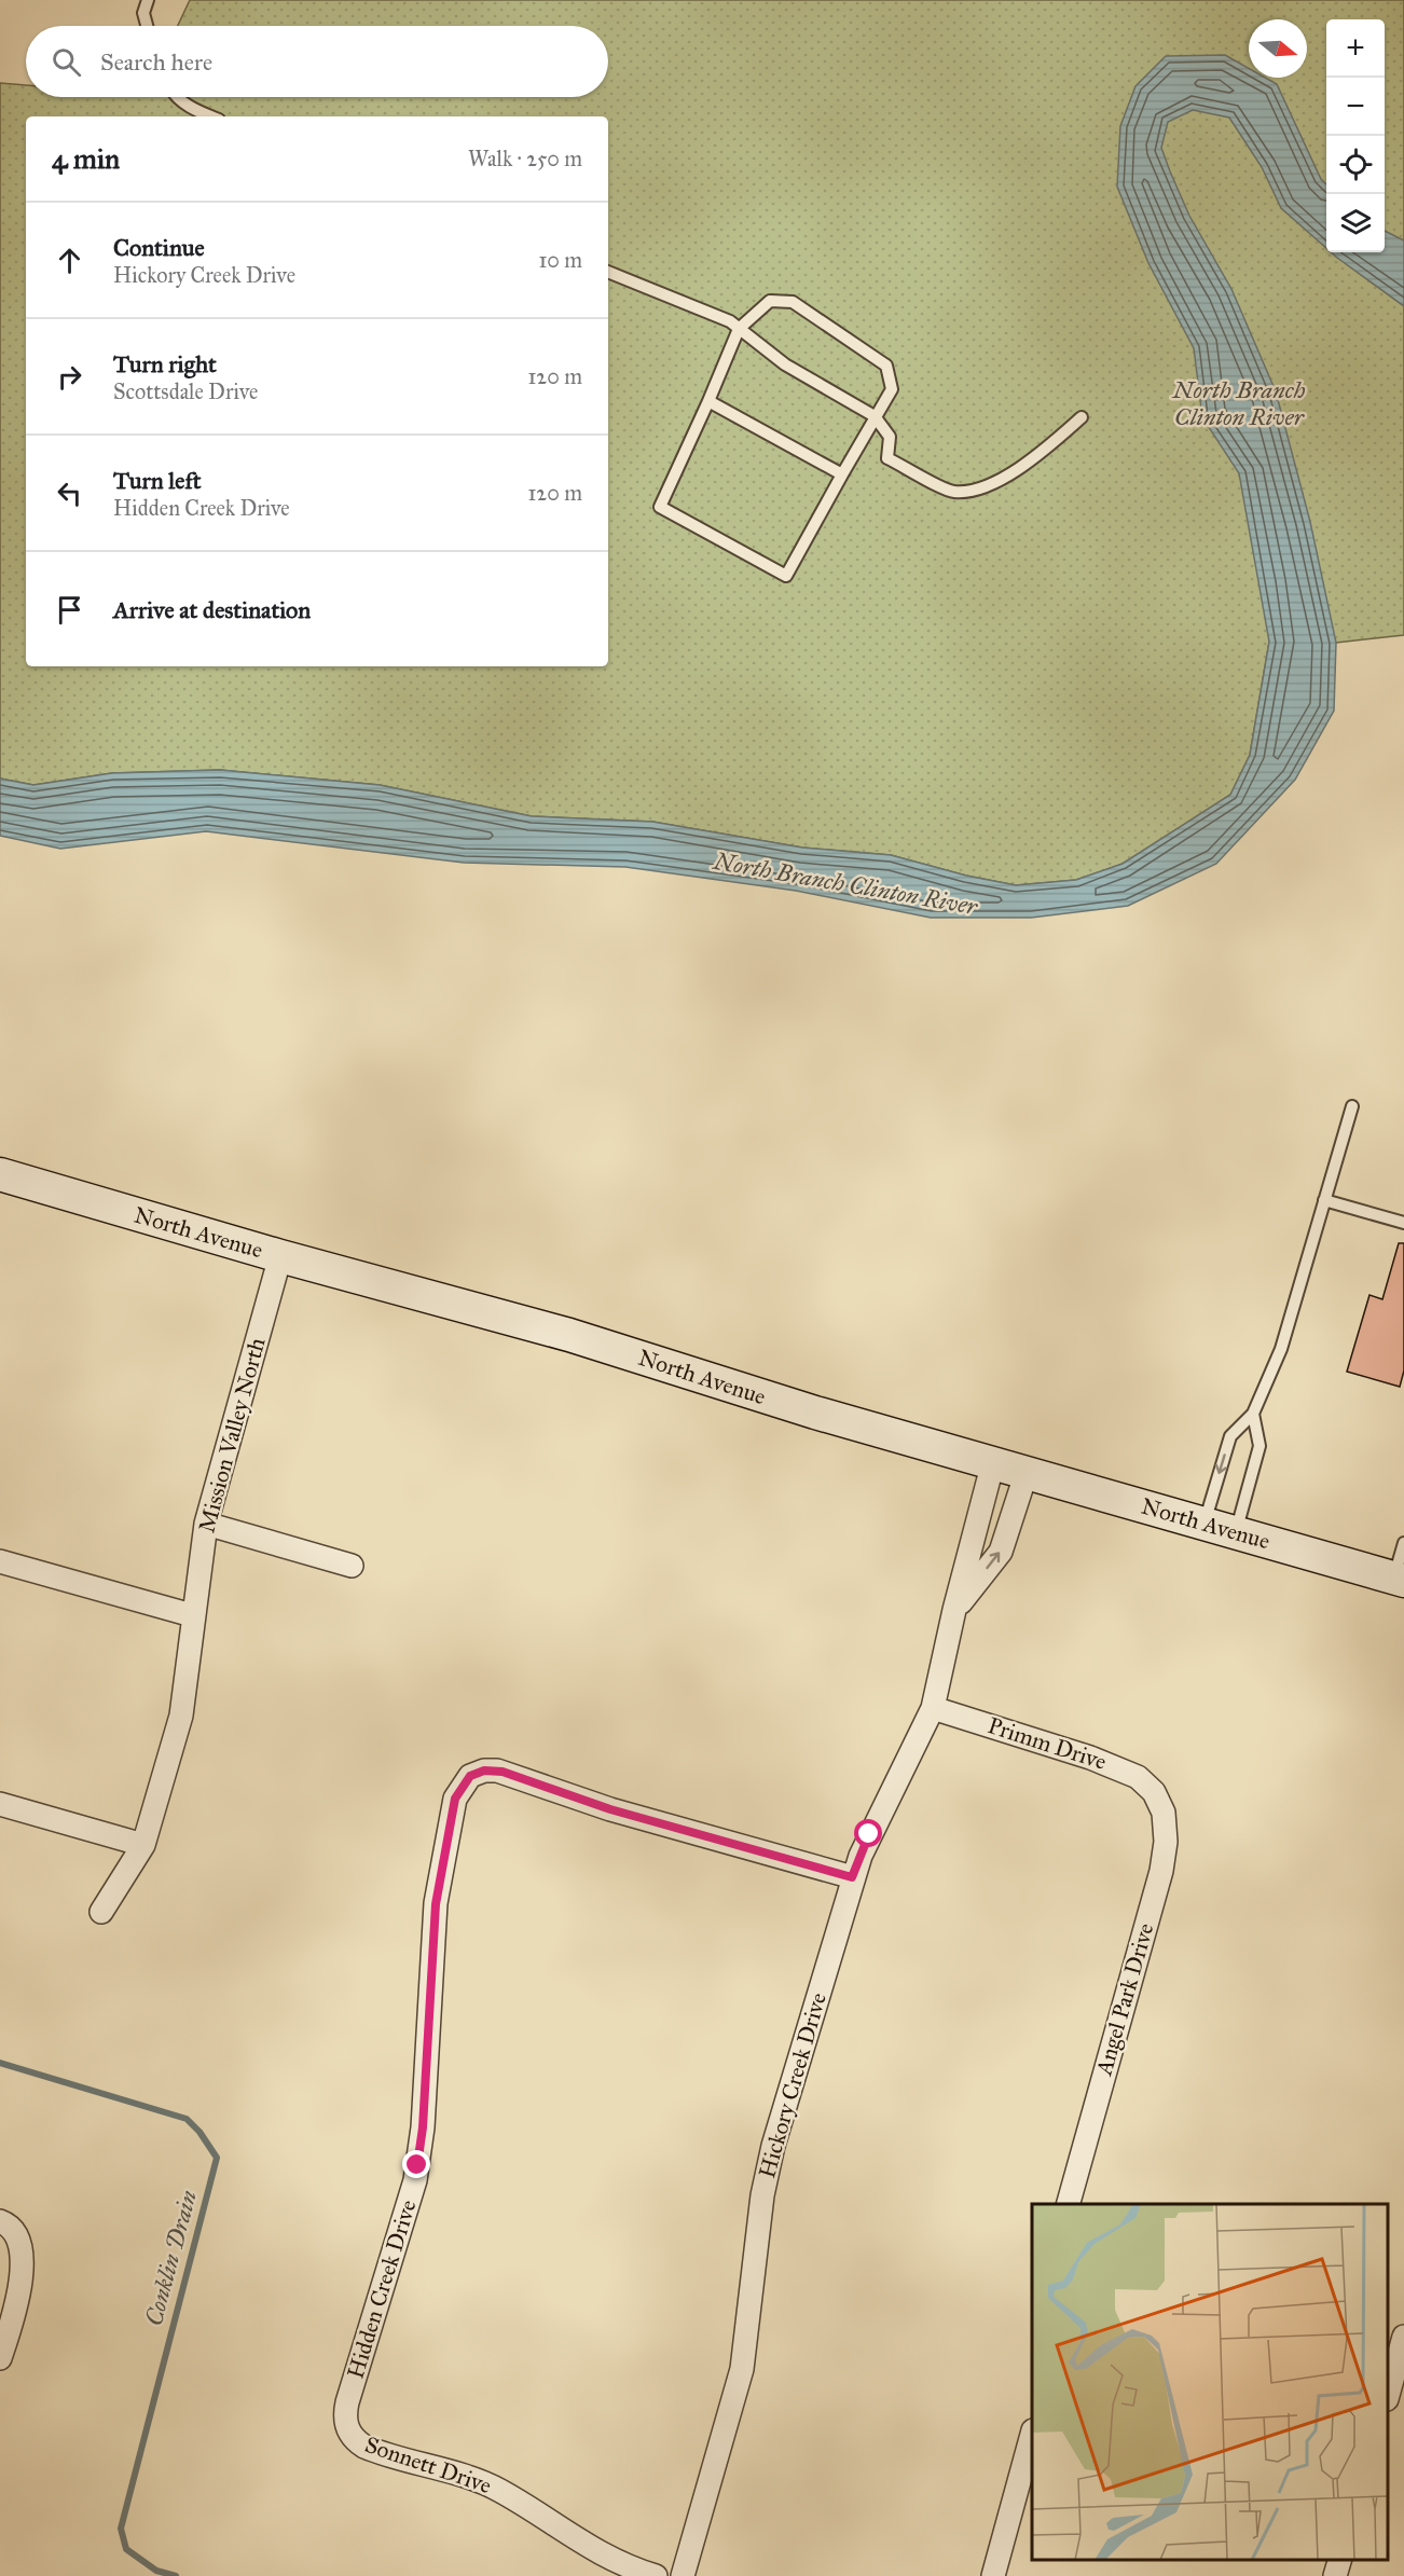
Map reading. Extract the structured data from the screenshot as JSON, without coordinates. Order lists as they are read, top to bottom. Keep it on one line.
{"streets":{"street":["North Avenue","Mission Valley North","Primm Drive","Angel Park Drive","Hickory Creek Drive","Hidden Creek Drive","Sonnett Drive"]},"crossings":[["North Avenue","Mission Valley North"],["North Avenue","Hickory Creek Drive"],["Primm Drive","Angel Park Drive"],["Primm Drive","Hickory Creek Drive"],["Hickory Creek Drive","Hidden Creek Drive"],["Hidden Creek Drive","Sonnett Drive"]],"water":["North Branch Clinton River","Conklin Drain"],"north":"right","page":{"map_buttons":["+","−"],"search":"Search here","heading":["4 min","Walk · 250 m"],"list":[["Continue","Hickory Creek Drive","10 m"],["Turn right","Scottsdale Drive","120 m"],["Turn left","Hidden Creek Drive","120 m"],"Arrive at destination"]}}
